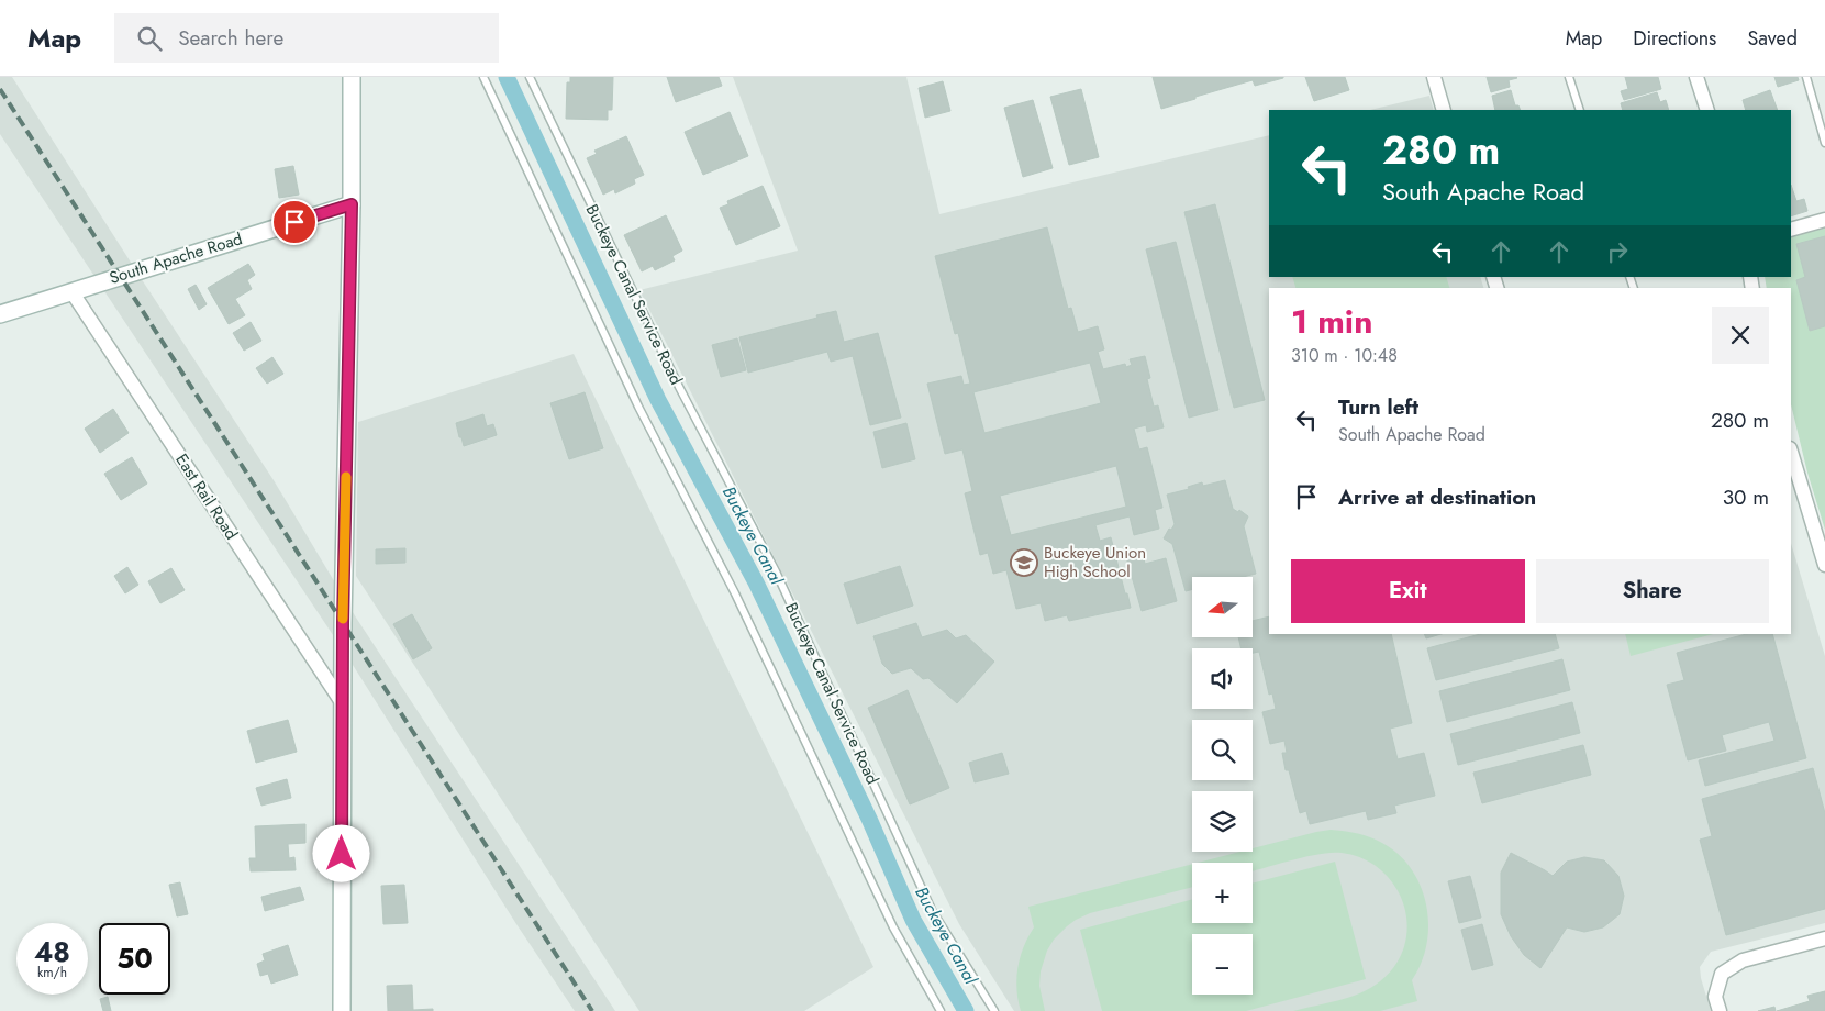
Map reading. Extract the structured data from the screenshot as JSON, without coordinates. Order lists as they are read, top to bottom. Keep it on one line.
{"streets":{"main road":["South Apache Road"],"street":["East Rail Road"],"lane":["Buckeye Canal Service Road"]},"crossings":[["South Apache Road","East Rail Road"]],"water":["Buckeye Canal"],"places":{"school or university":["Buckeye Union High School"]},"north":"left","page":{"header":"Map","search":"Search here","nav":["Map","Directions","Saved"],"turn":["280 m","South Apache Road"],"heading":["1 min","310 m · 10:48"],"list":[{"name":"Turn left","note":"South Apache Road","value":"280 m"},{"name":"Arrive at destination","value":"30 m"}],"buttons":["Exit","Share"],"map_buttons":["+","−"],"speed":"48 km/h","limit":"50"}}
